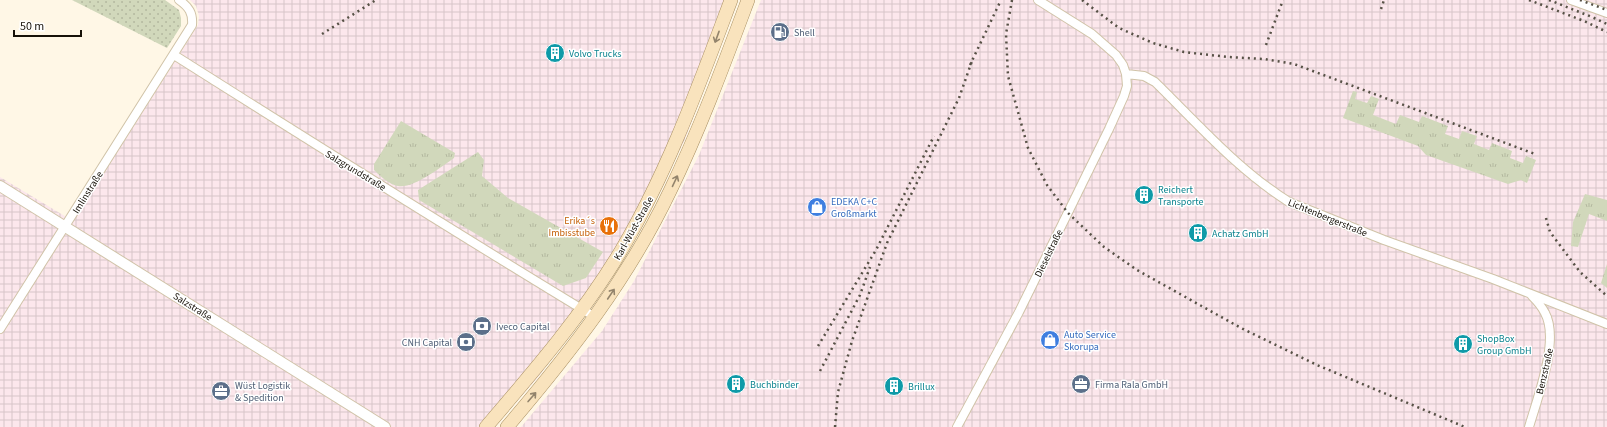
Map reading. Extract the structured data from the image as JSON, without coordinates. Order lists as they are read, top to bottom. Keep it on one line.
{"streets":{"main road":["Karl-Wüst-Straße"],"street":["Salzgrundstraße","Imlinstraße","Lichtenbergerstraße","Dieselstraße","Salzstraße","Benzstraße"]},"crossings":[["Salzgrundstraße","Imlinstraße"],["Salzgrundstraße","Karl-Wüst-Straße"],["Imlinstraße","Salzstraße"],["Lichtenbergerstraße","Dieselstraße"],["Lichtenbergerstraße","Benzstraße"]],"places":{"fuel station":["Shell"],"building":["Volvo Trucks","Reichert Transporte","Achatz GmbH","ShopBox Group GmbH","Buchbinder","Brillux"],"shop":["EDEKA C+C Großmarkt","Auto Service Skorupa"],"restaurant":["Erika´s Imbisstube"],"bank":["Iveco Capital","CNH Capital"],"office":["Firma Rala GmbH","Wüst Logistik & Spedition"]},"scale_bar":"50 m"}
